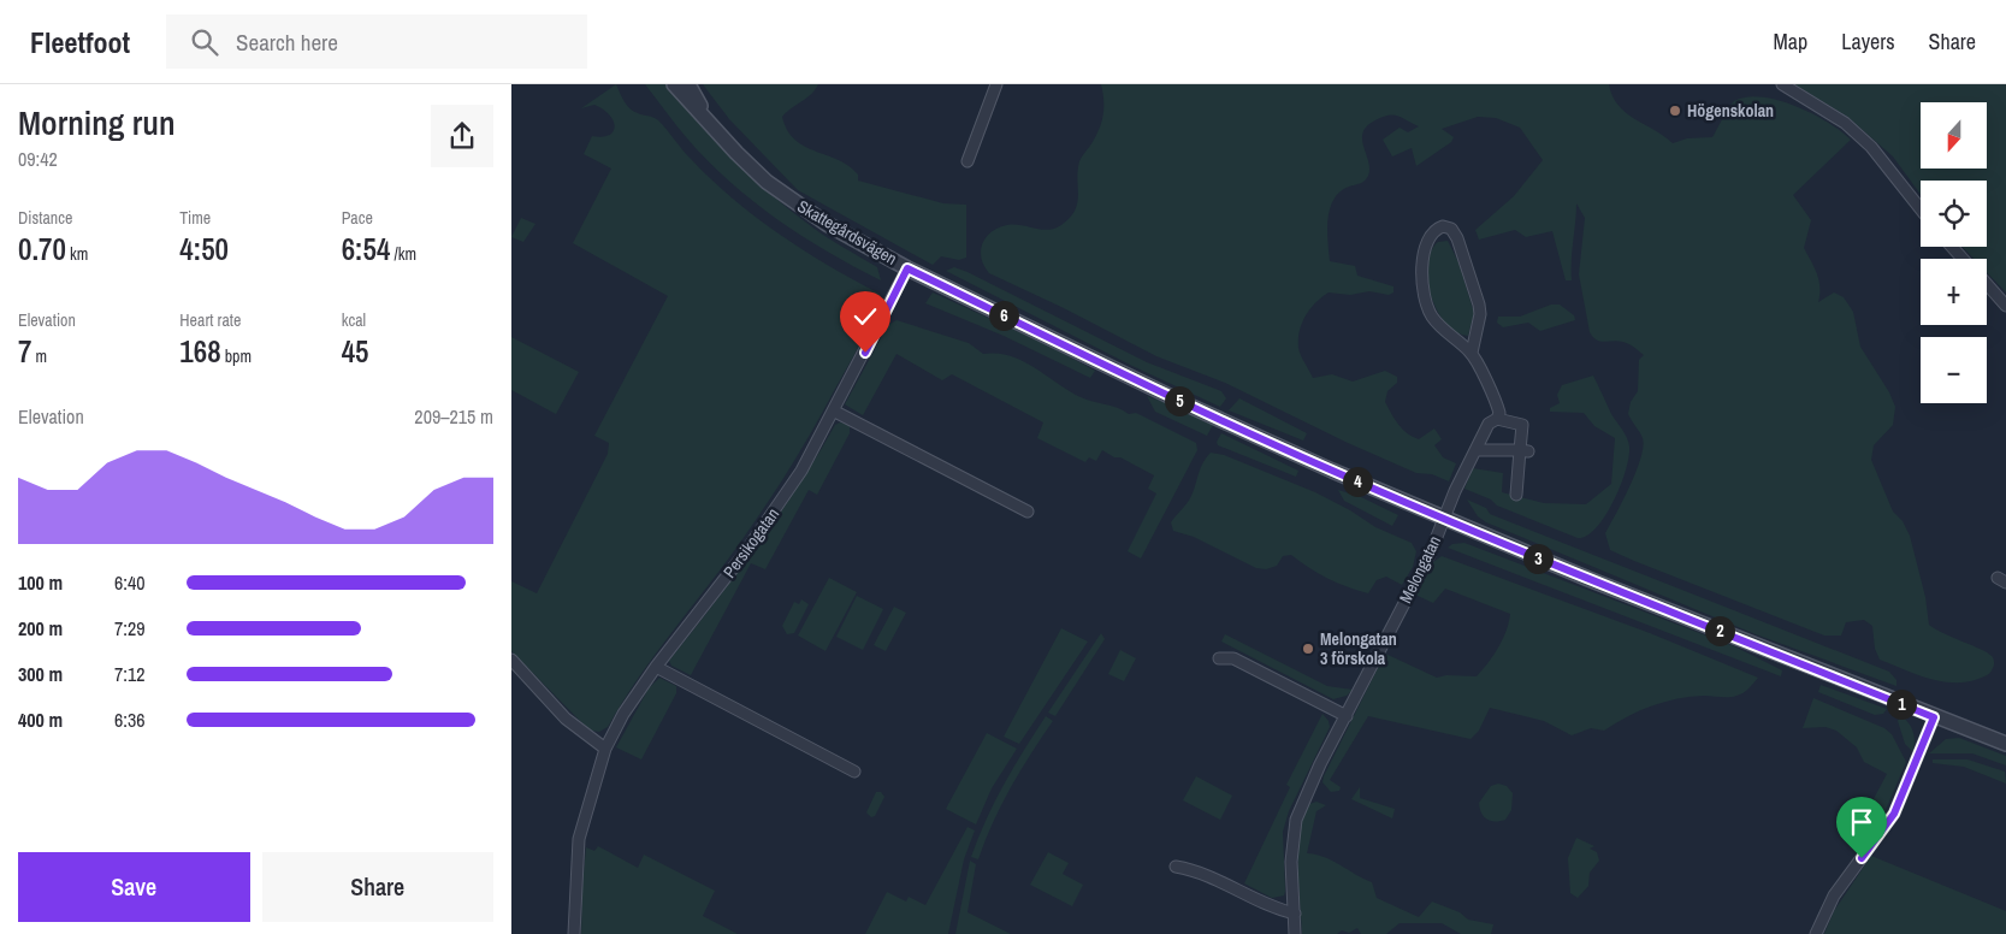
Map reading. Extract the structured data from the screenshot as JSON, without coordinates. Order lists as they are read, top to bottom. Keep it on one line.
{"streets":{"street":["Skattegårdsvägen","Persikogatan","Melongatan"]},"crossings":[["Skattegårdsvägen","Persikogatan"],["Skattegårdsvägen","Melongatan"]],"places":["Högenskolan","Melongatan 3 förskola"],"north":"bottom","page":{"header":"Fleetfoot","search":"Search here","nav":["Map","Layers","Share"],"heading":["Morning run","09:42"],"map_buttons":["+","−"],"stats":[["Distance","0.70 km"],["Time","4:50"],["Pace","6:54 /km"],["Elevation","7 m"],["Heart rate","168 bpm"],["kcal","45"]],"pins":["6","5","4","3","2","1"],"chart":["Elevation","209–215 m"],"list":[{"name":"100 m","note":"6:40"},{"name":"200 m","note":"7:29"},{"name":"300 m","note":"7:12"},{"name":"400 m","note":"6:36"}],"buttons":["Save","Share"]}}
